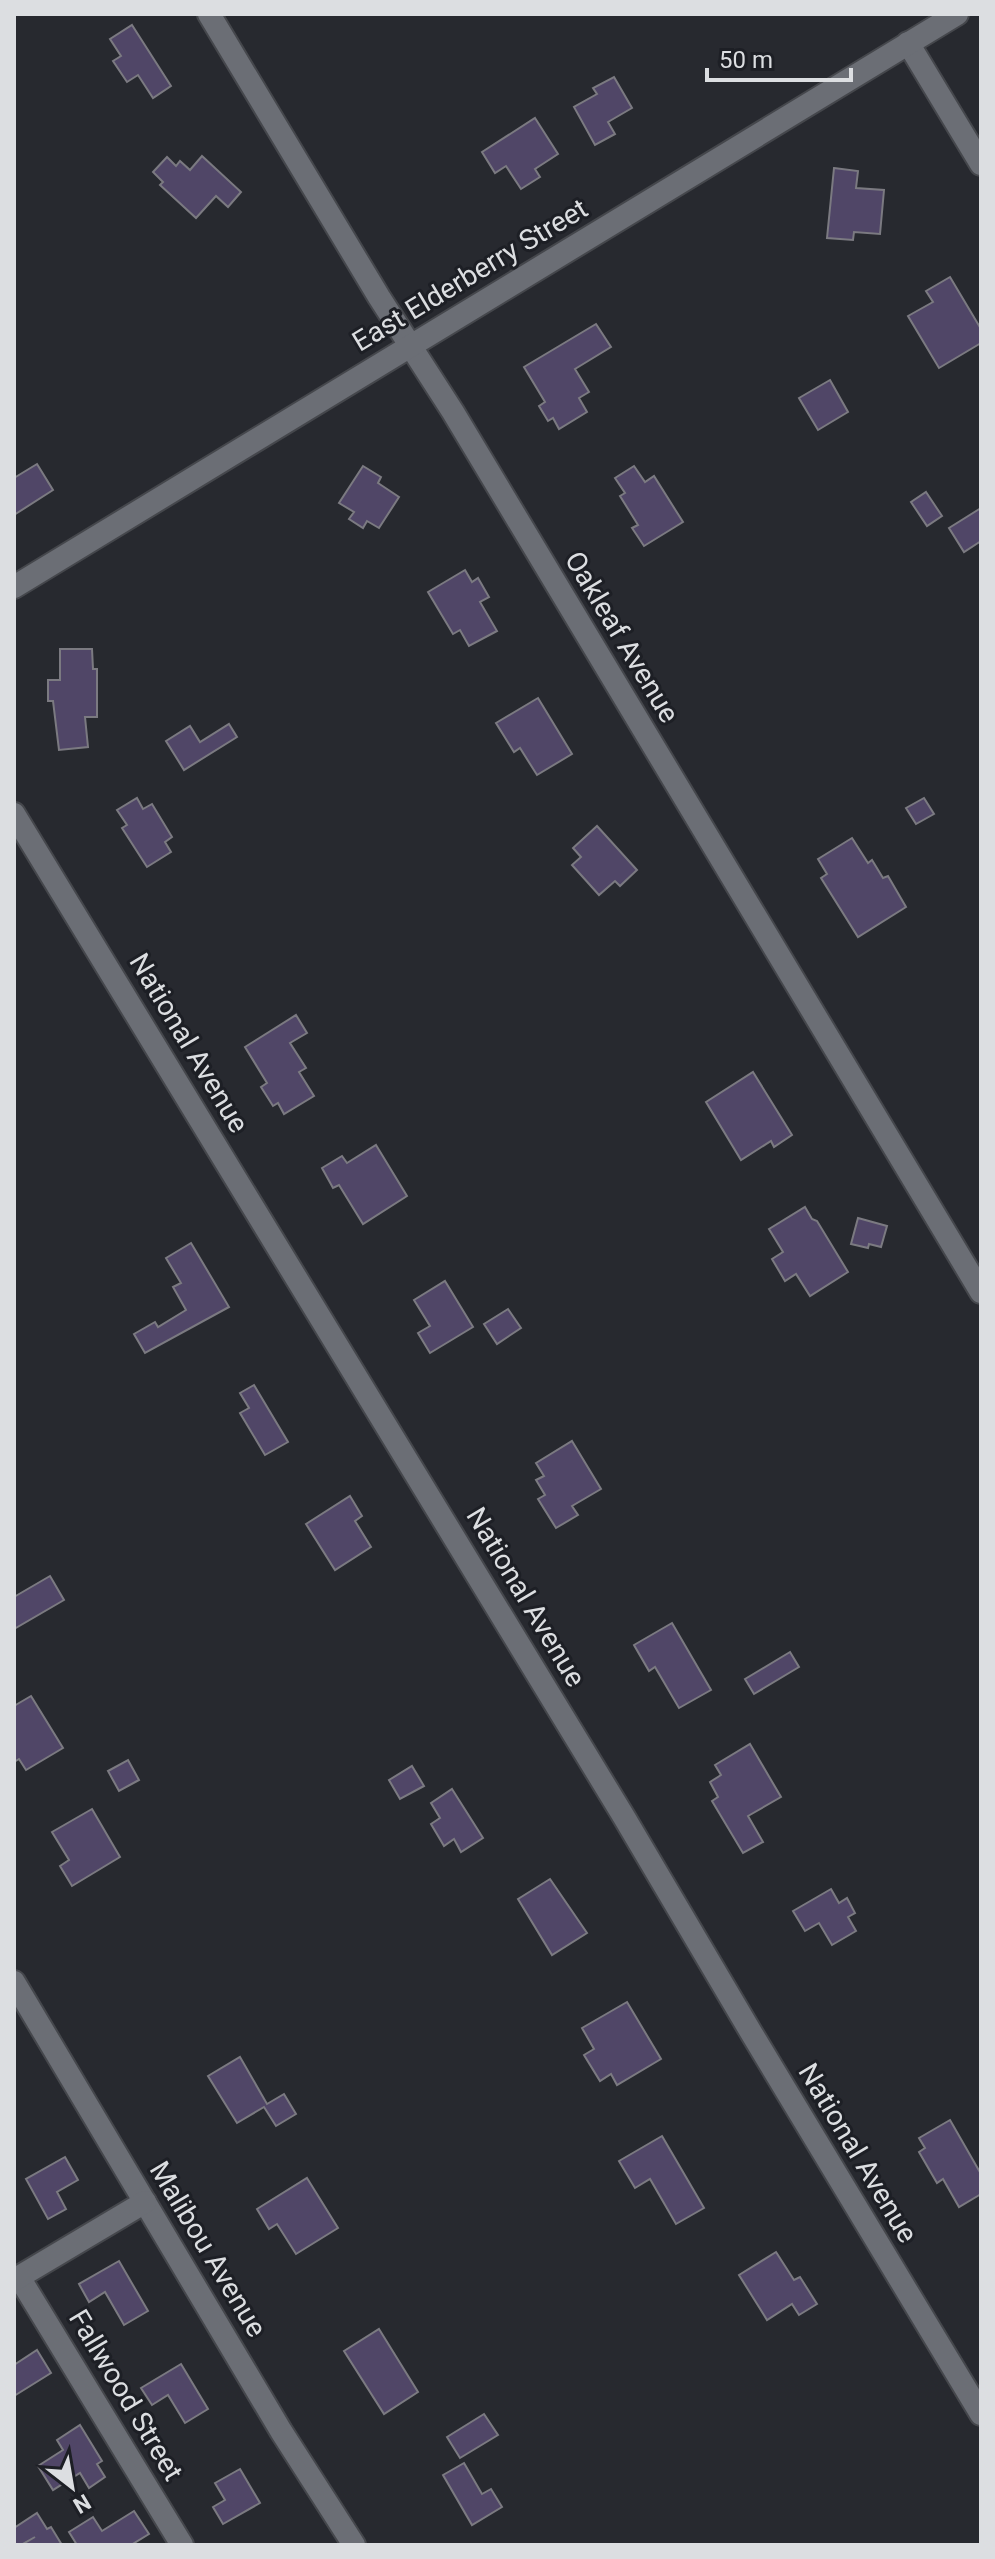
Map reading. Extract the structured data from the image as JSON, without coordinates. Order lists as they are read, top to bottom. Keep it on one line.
{"streets":{"street":["East Elderberry Street","Oakleaf Avenue","National Avenue","Malibou Avenue","Fallwood Street"]},"crossings":[["East Elderberry Street","Oakleaf Avenue"]],"scale_bar":"50 m","north":"bottom right"}
